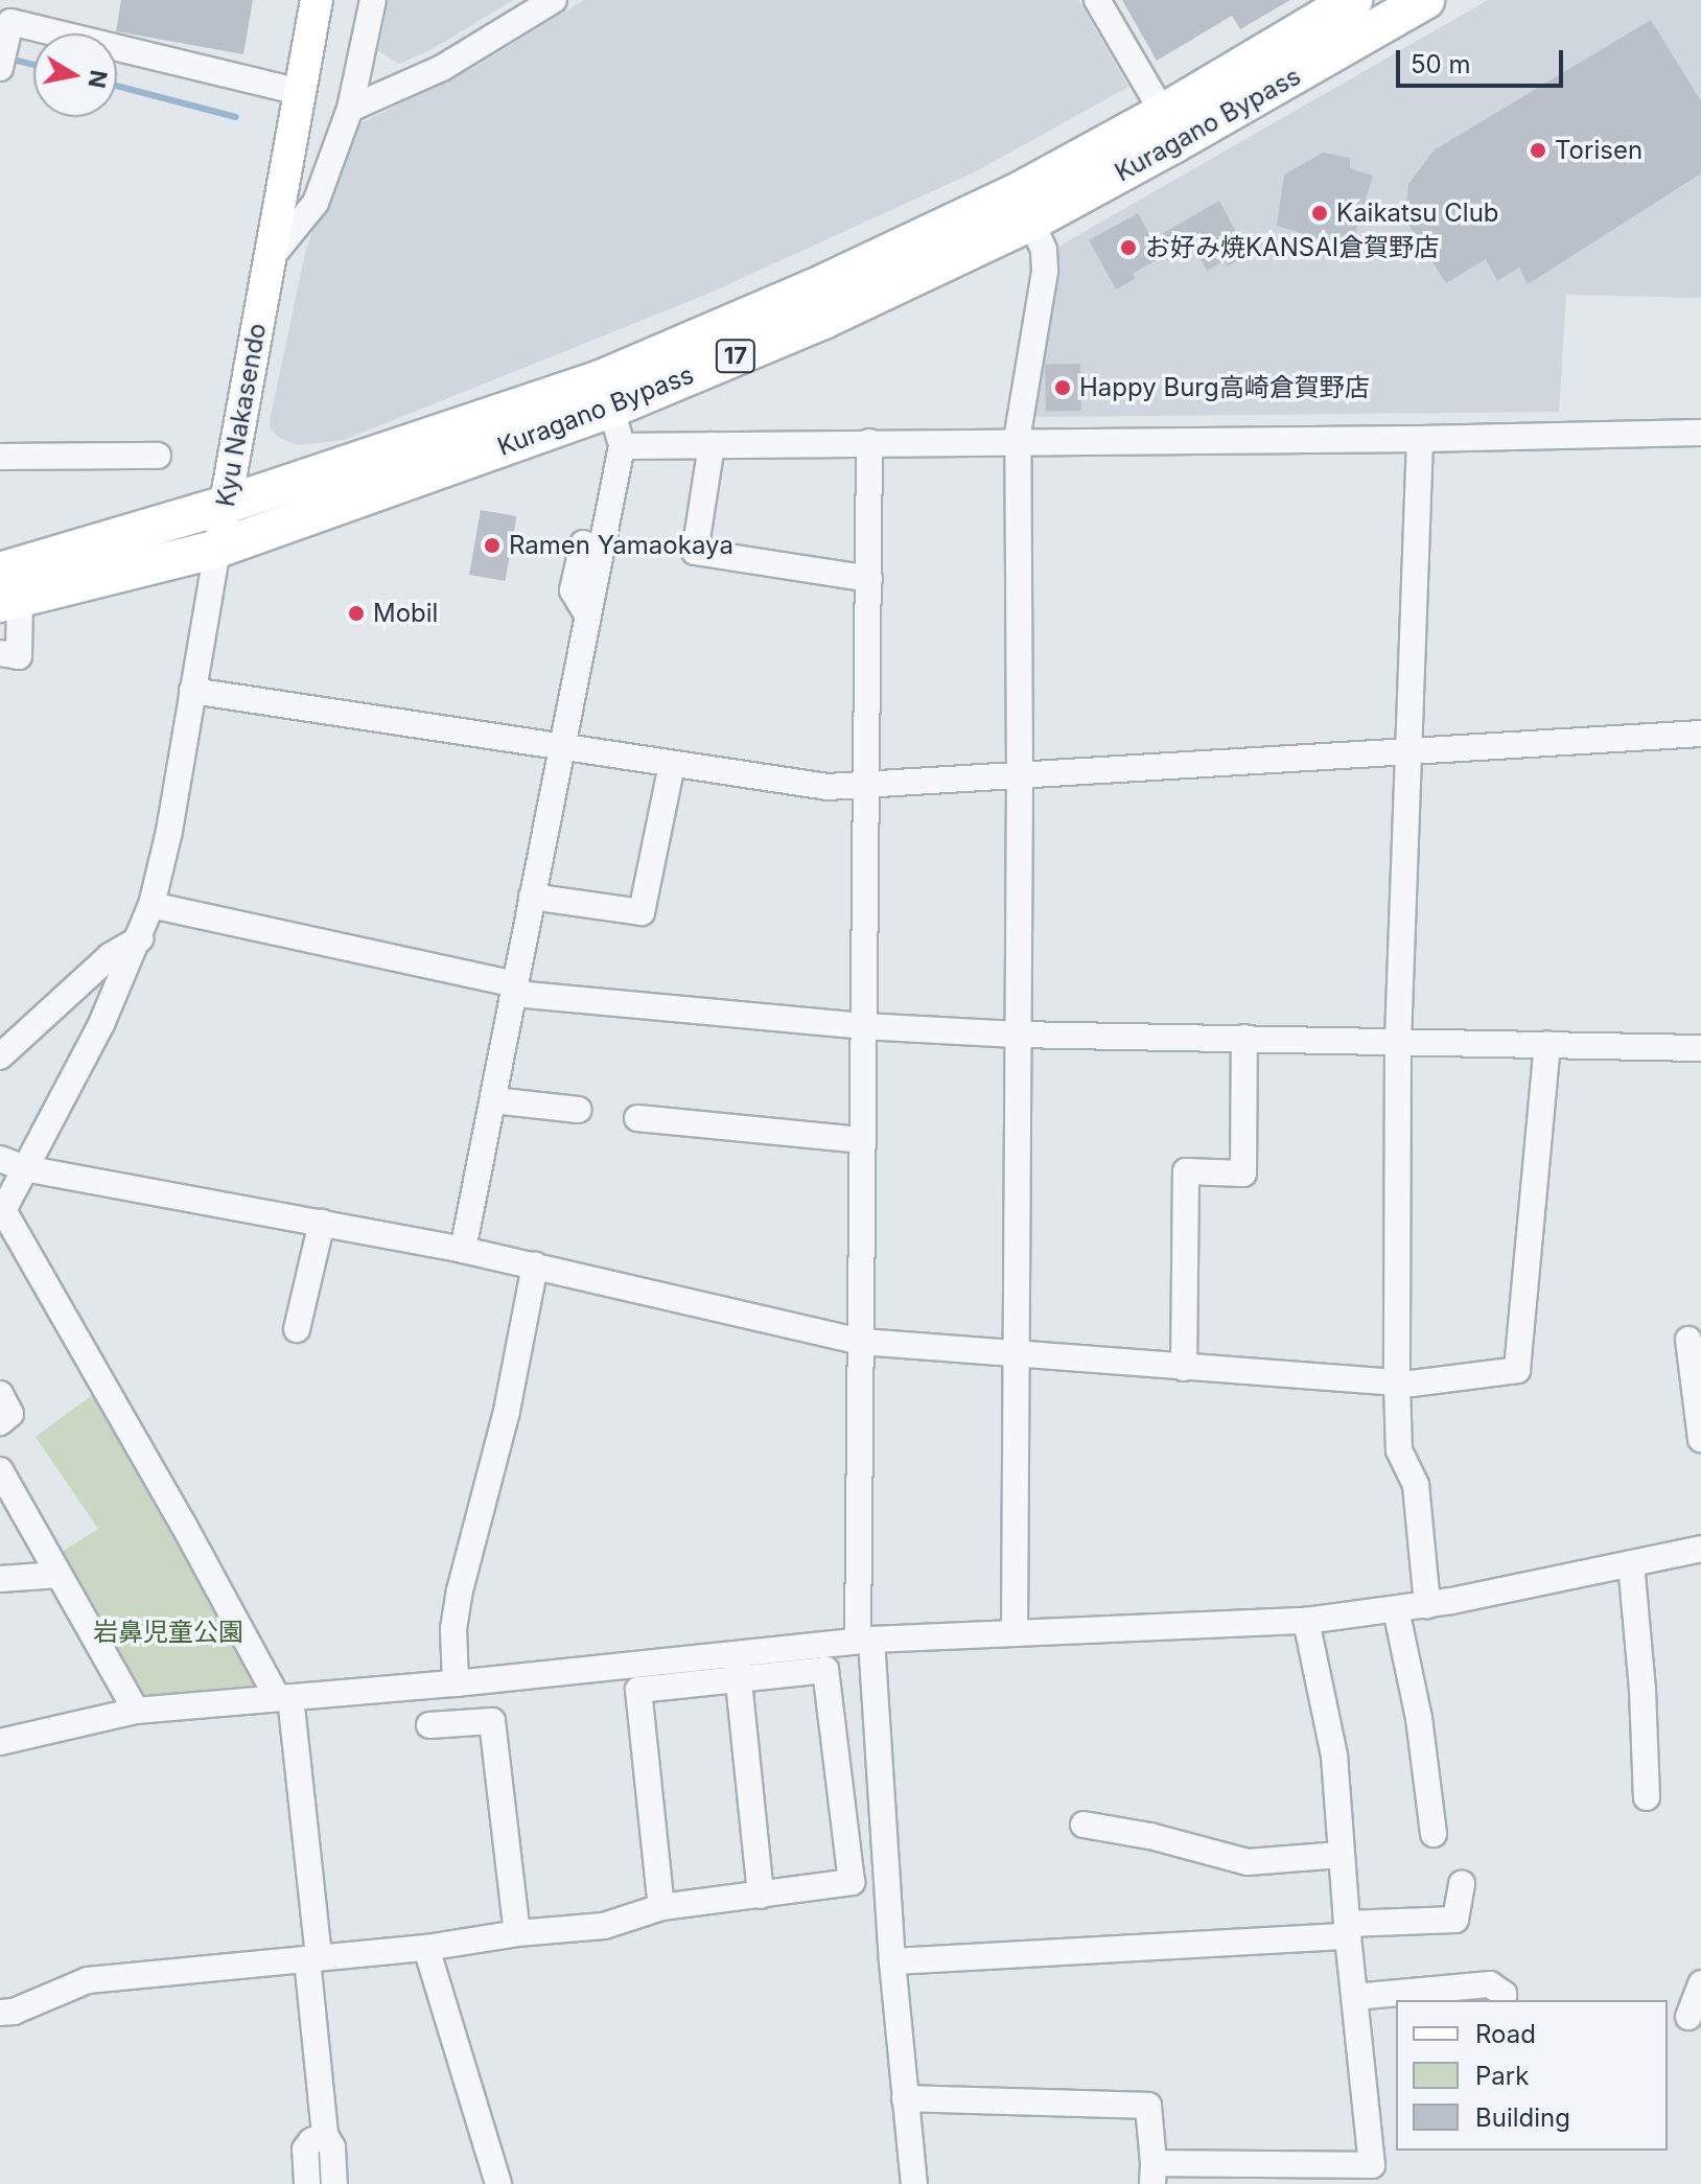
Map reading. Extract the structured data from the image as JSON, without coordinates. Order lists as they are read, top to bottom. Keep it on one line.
{"streets":{"highway":["Kuragano Bypass","17"],"main road":["Kyu Nakasendo"]},"crossings":[["Kuragano Bypass","Kyu Nakasendo"]],"parks":["岩鼻児童公園"],"places":["Torisen","Kaikatsu Club","お好み焼KANSAI倉賀野店","Happy Burg高崎倉賀野店","Ramen Yamaokaya","Mobil"],"legend":["Road","Park","Building"],"scale_bar":"50 m","north":"right"}
